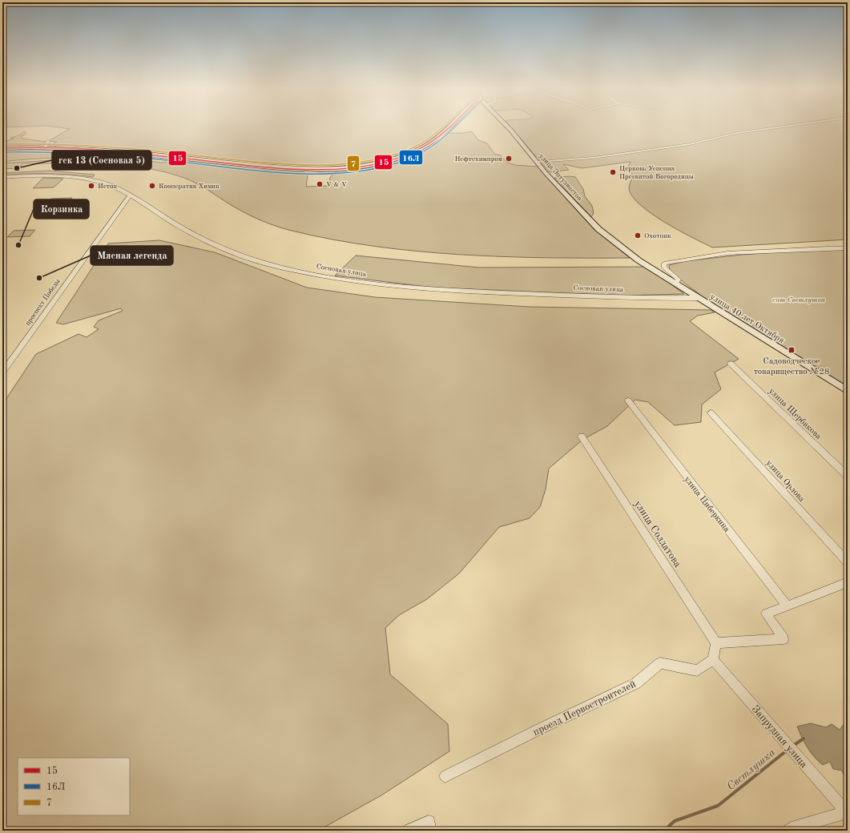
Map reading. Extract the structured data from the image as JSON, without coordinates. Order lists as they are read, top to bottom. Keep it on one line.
{"streets":{"main road":["улица Энтузиастов","улица 40 лет Октября"],"street":["Сосновая улица","проспект Победы","улица Щербакова","улица Орлова","улица Циберкина","улица Солдатова","проезд Первостроителей","Запрудная улица"]},"crossings":[["улица Энтузиастов","улица 40 лет Октября"],["Сосновая улица","проспект Победы"],["Сосновая улица","улица 40 лет Октября"],["проезд Первостроителей","Запрудная улица"]],"water":["Светлушка"],"parks":["снт Светлушка"],"places":{"other":["Нефтехимпром","гск 13 (Сосновая 5)","Церковь Успения Пресвятой Богородицы","V & V","Исток","Кооператив Химик","Охотник","Корзинка","Мясная легенда"],"transit":["Садоводческое товарищество №28"]},"lines":["transit line 15","transit line 16Л","transit line 7"],"legend":["15","16Л","7"]}
